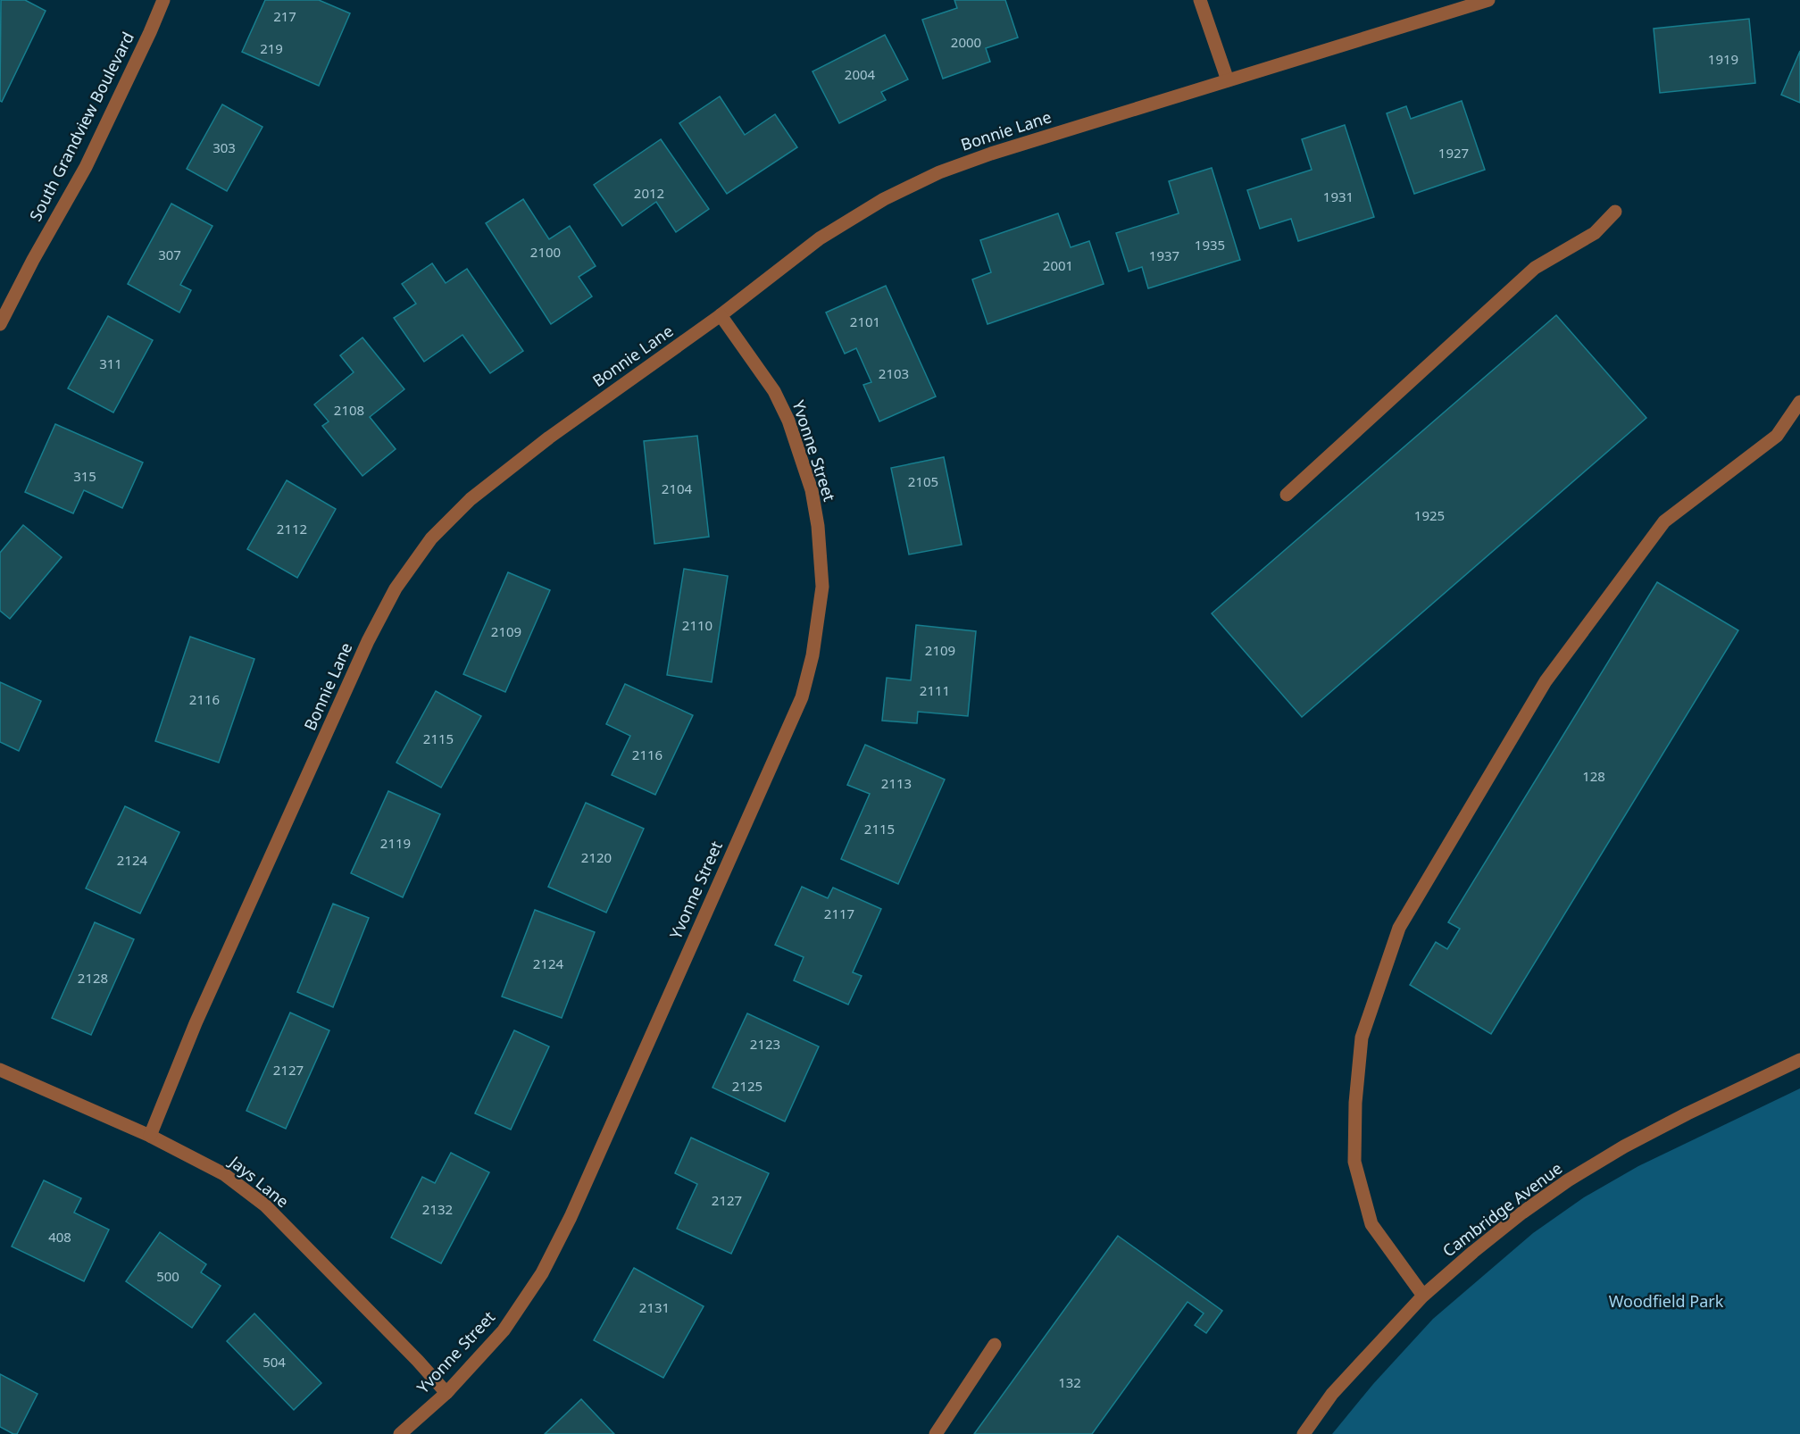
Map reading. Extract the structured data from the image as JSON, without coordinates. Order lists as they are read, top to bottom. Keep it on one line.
{"streets":{"street":["South Grandview Boulevard","Bonnie Lane","Yvonne Street","Jays Lane","Cambridge Avenue"]},"crossings":[["Bonnie Lane","Yvonne Street"],["Bonnie Lane","Jays Lane"],["Yvonne Street","Jays Lane"]],"parks":["Woodfield Park"],"house_numbers":["217","2000","219","1919","2004","303","1927","2012","1931","1935","2100","307","1937","2001","2101","311","2103","2108","315","2105","2104","1925","2112","2110","2109","2109","2111","2116","2115","2116","128","2113","2115","2119","2120","2124","2117","2124","2128","2123","2127","2125","2127","2132","408","500","2131","504","132"]}
